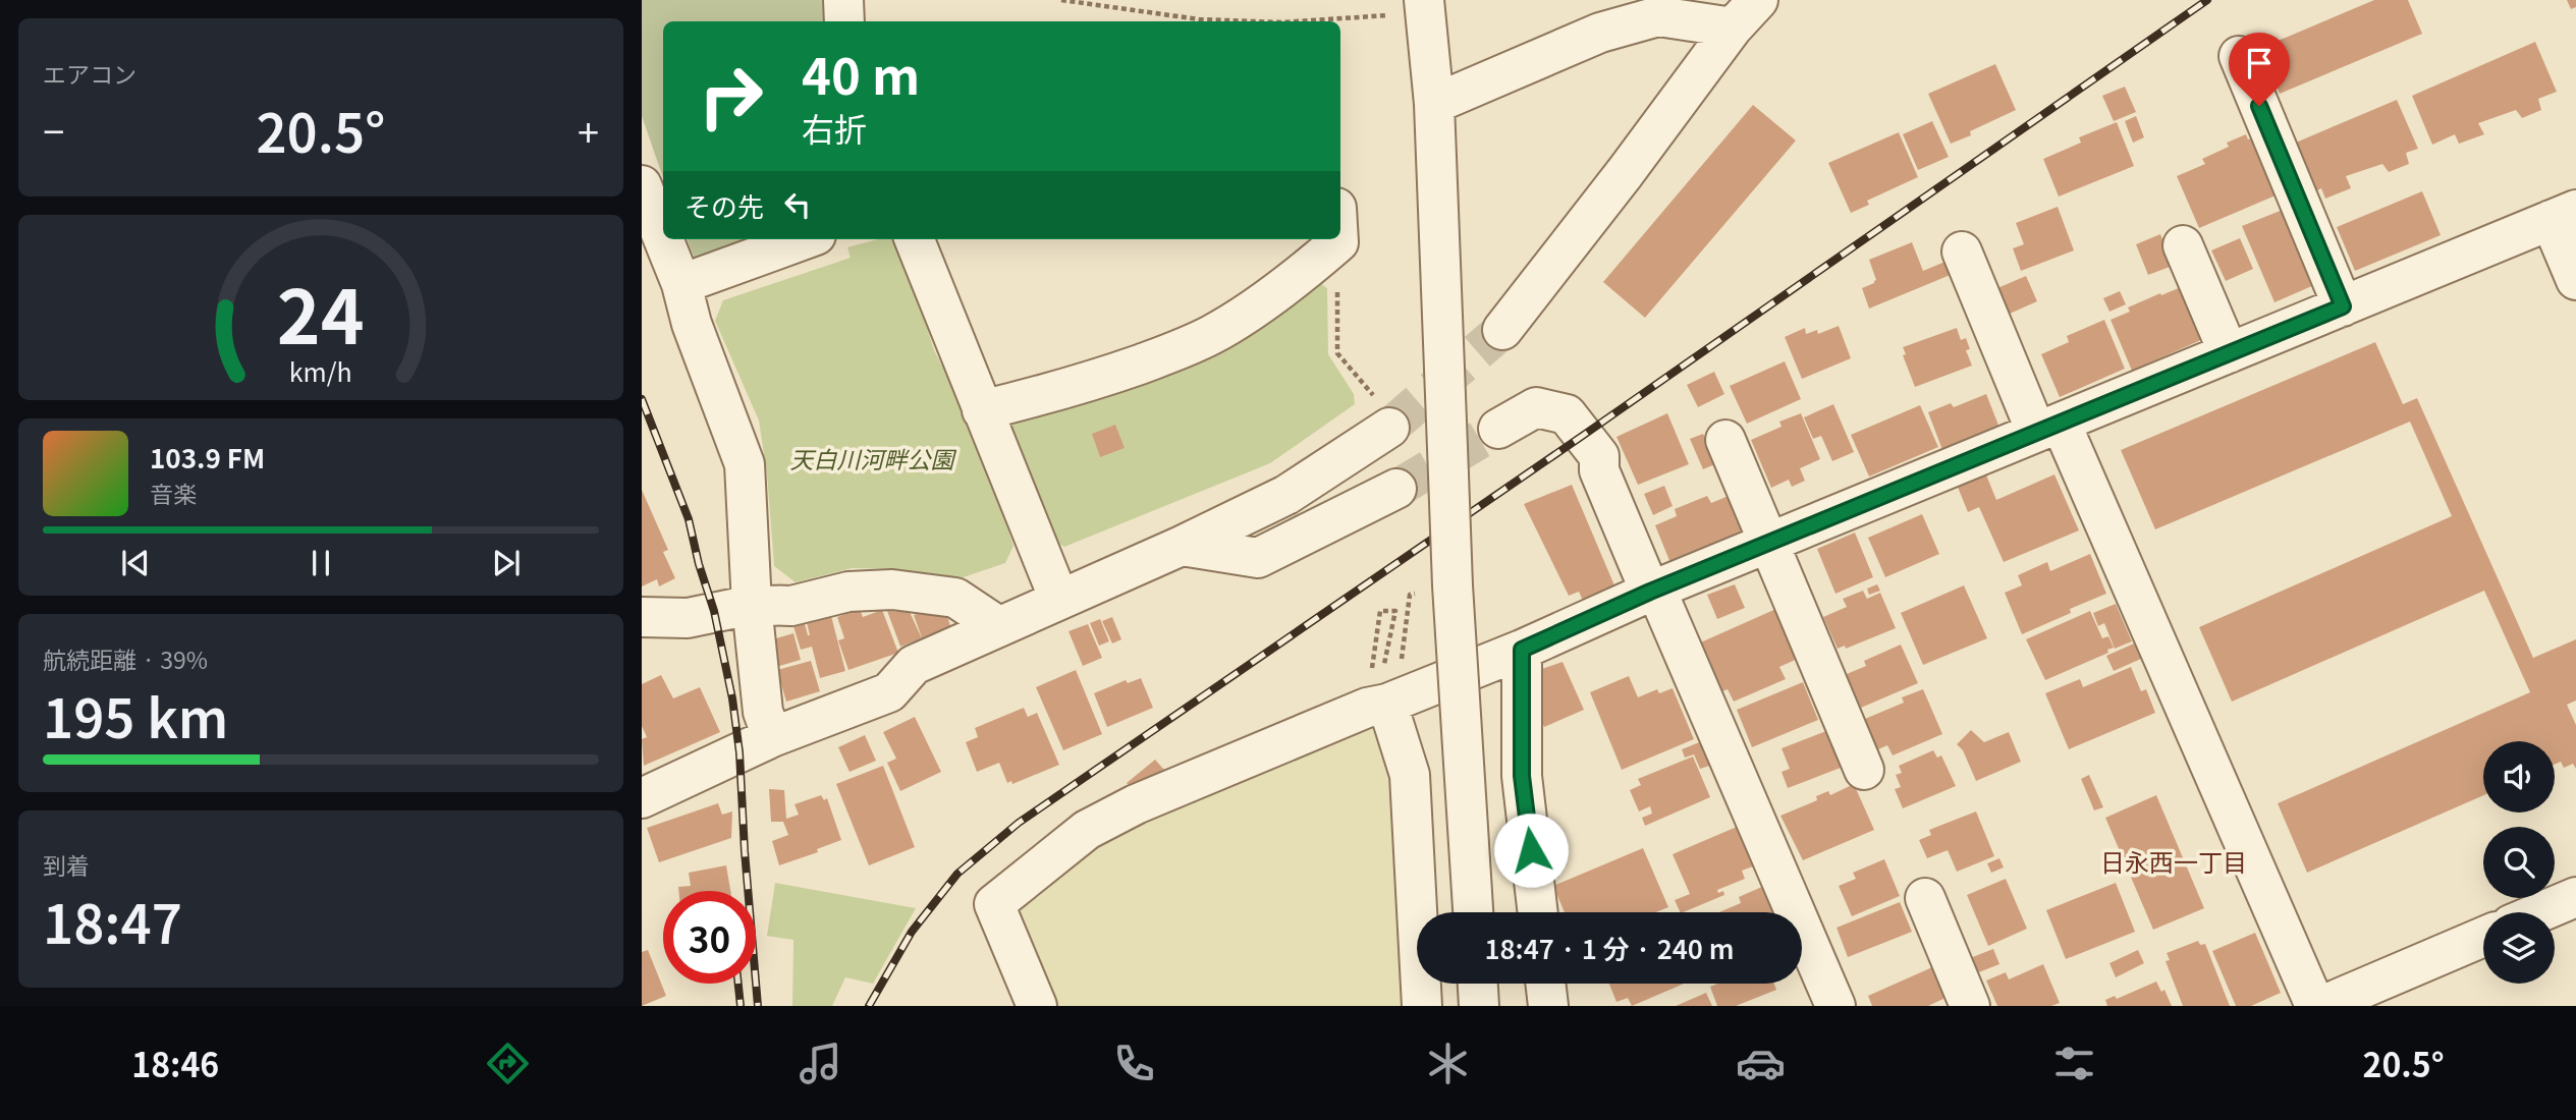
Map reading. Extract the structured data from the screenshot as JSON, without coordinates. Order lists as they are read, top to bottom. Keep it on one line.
{"districts":["日永西一丁目"],"parks":["天白川河畔公園"],"page":{"tile":["エアコン",["航続距離 · 39%","195 km"],["到着","18:47"]],"turn":["40 m","右折"],"heat":["−","20.5°","+"],"then":"その先","song":["103.9 FM","音楽"],"limit":"30","trip":"18:47 · 1 分 · 240 m","tabs":["18:46","20.5°"],"gauge":["24","km/h"]}}
